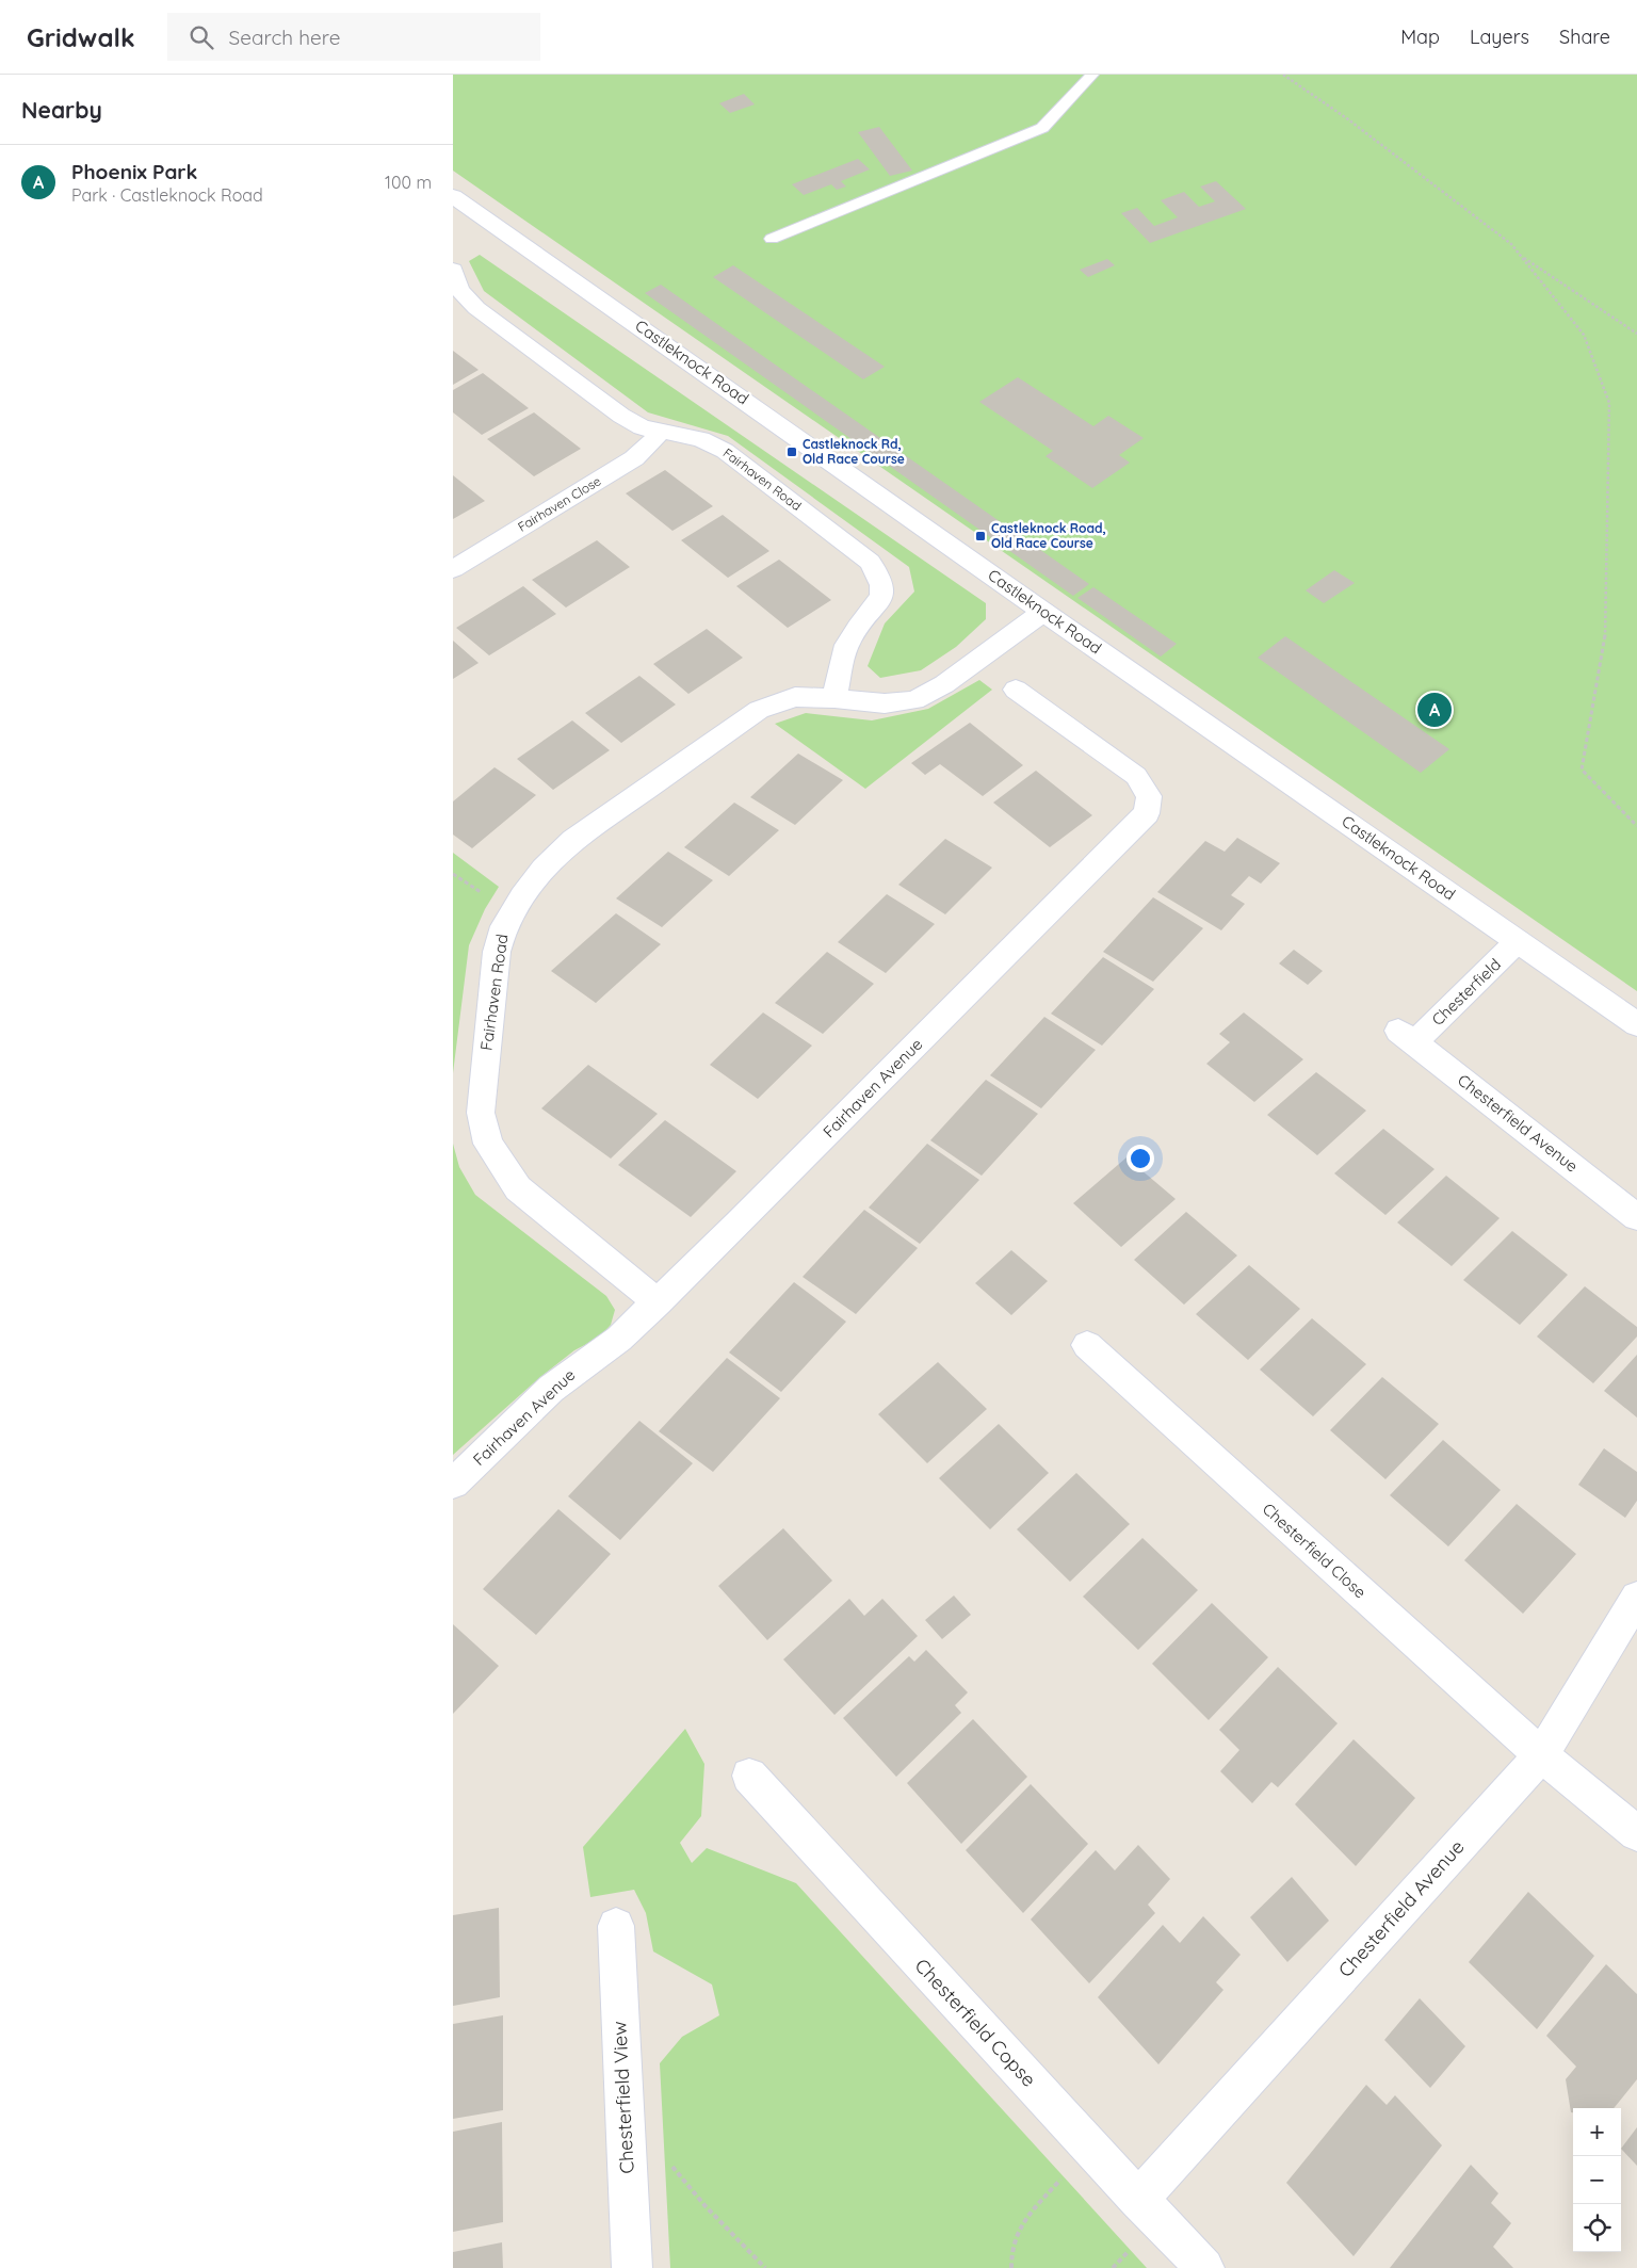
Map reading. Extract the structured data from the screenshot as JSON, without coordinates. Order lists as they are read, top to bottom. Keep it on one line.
{"streets":{"street":["Castleknock Road","Fairhaven Road","Fairhaven Close","Chesterfield","Fairhaven Avenue","Chesterfield Avenue","Chesterfield Close","Chesterfield Copse","Chesterfield View"]},"crossings":[["Castleknock Road","Fairhaven Road"],["Castleknock Road","Chesterfield"],["Fairhaven Road","Fairhaven Close"],["Fairhaven Road","Fairhaven Avenue"],["Chesterfield","Chesterfield Avenue"],["Chesterfield Avenue","Chesterfield Close"],["Chesterfield Avenue","Chesterfield Copse"]],"places":{"transit":["Castleknock Rd, Old Race Course","Castleknock Road, Old Race Course"]},"page":{"header":"Gridwalk","search":"Search here","nav":["Map","Layers","Share"],"heading":"Nearby","list":[{"mark":"A","name":"Phoenix Park","note":"Park · Castleknock Road","value":"100 m"}],"pins":"A","map_buttons":["+","−"]}}
